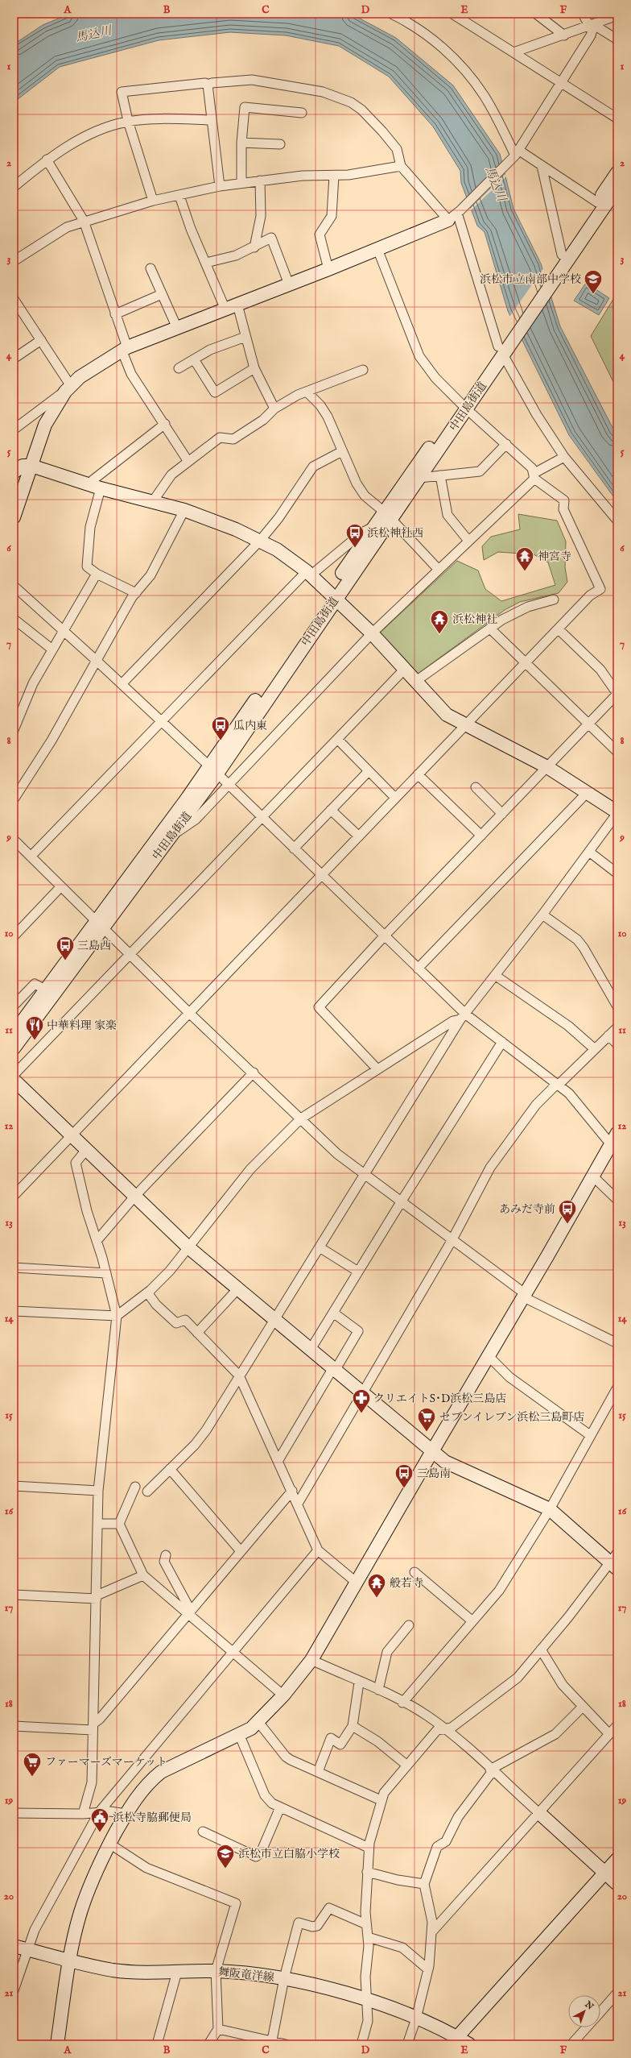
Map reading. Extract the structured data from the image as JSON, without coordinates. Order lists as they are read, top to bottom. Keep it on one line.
{"streets":{"street":["中田島街道","舞阪竜洋線"]},"water":["馬込川"],"places":{"school or university":["浜松市立南部中学校","浜松市立白脇小学校"],"bus stop":["浜松神社西","瓜内東","三島西","あみだ寺前","三島南"],"temple":["神宮寺","浜松神社","般若寺"],"restaurant":["中華料理 家楽"],"pharmacy":["クリエイトS･D浜松三島店"],"supermarket":["セブンイレブン浜松三島町店","ファーマーズマーケット"],"public building":["浜松寺脇郵便局"]},"north":"top right","grid":{"columns":["A","B","C","D","E","F"],"rows":["1","2","3","4","5","6","7","8","9","10","11","12","13","14","15","16","17","18","19","20","21"]}}
